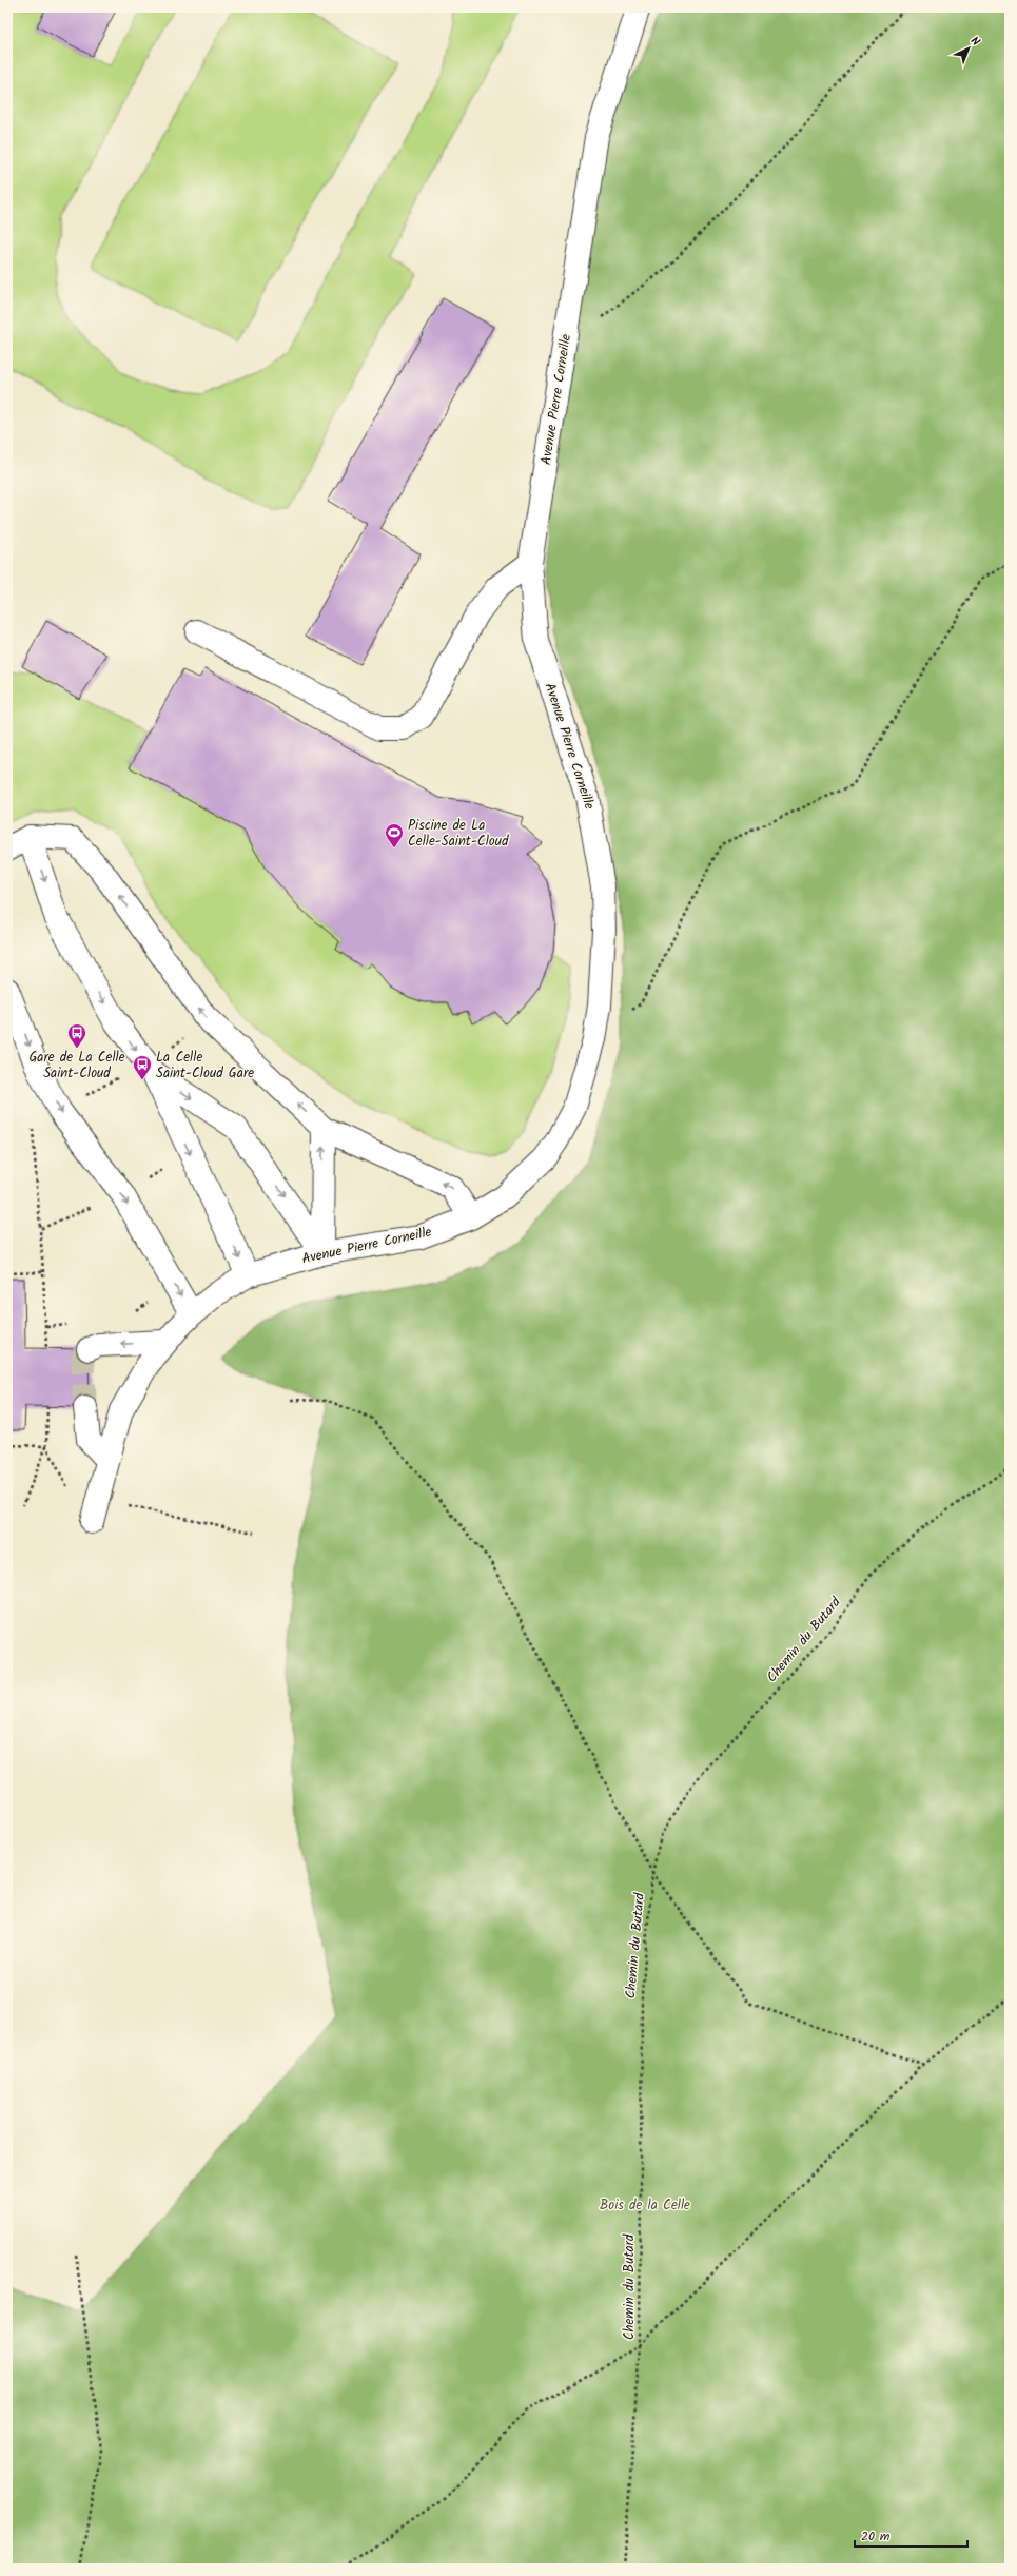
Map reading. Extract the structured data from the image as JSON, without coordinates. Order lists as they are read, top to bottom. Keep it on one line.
{"streets":{"street":["Avenue Pierre Corneille"],"path":["Chemin du Butard"]},"parks":["Bois de la Celle"],"places":{"sports":["Piscine de La Celle-Saint-Cloud"],"bus stop":["Gare de La Celle Saint-Cloud","La Celle Saint-Cloud Gare"]},"scale_bar":"20 m","north":"top right"}
